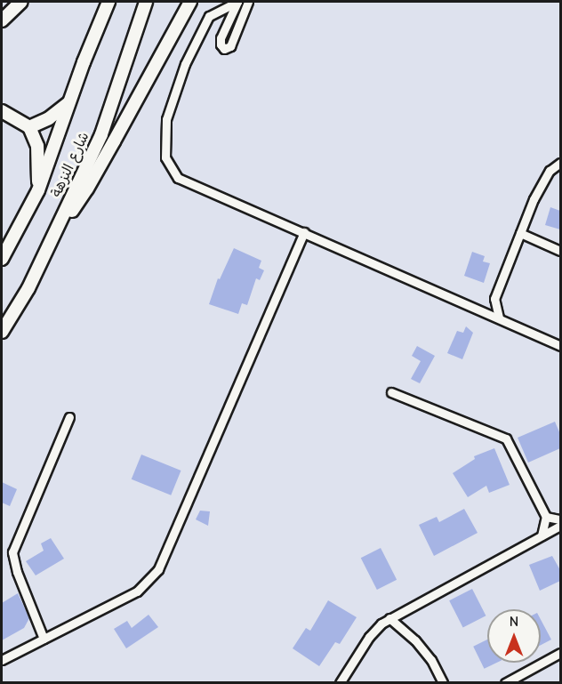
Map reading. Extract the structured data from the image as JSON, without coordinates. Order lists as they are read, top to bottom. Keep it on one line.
{"streets":{"main road":["شارع النزهة"]},"north":"top"}
